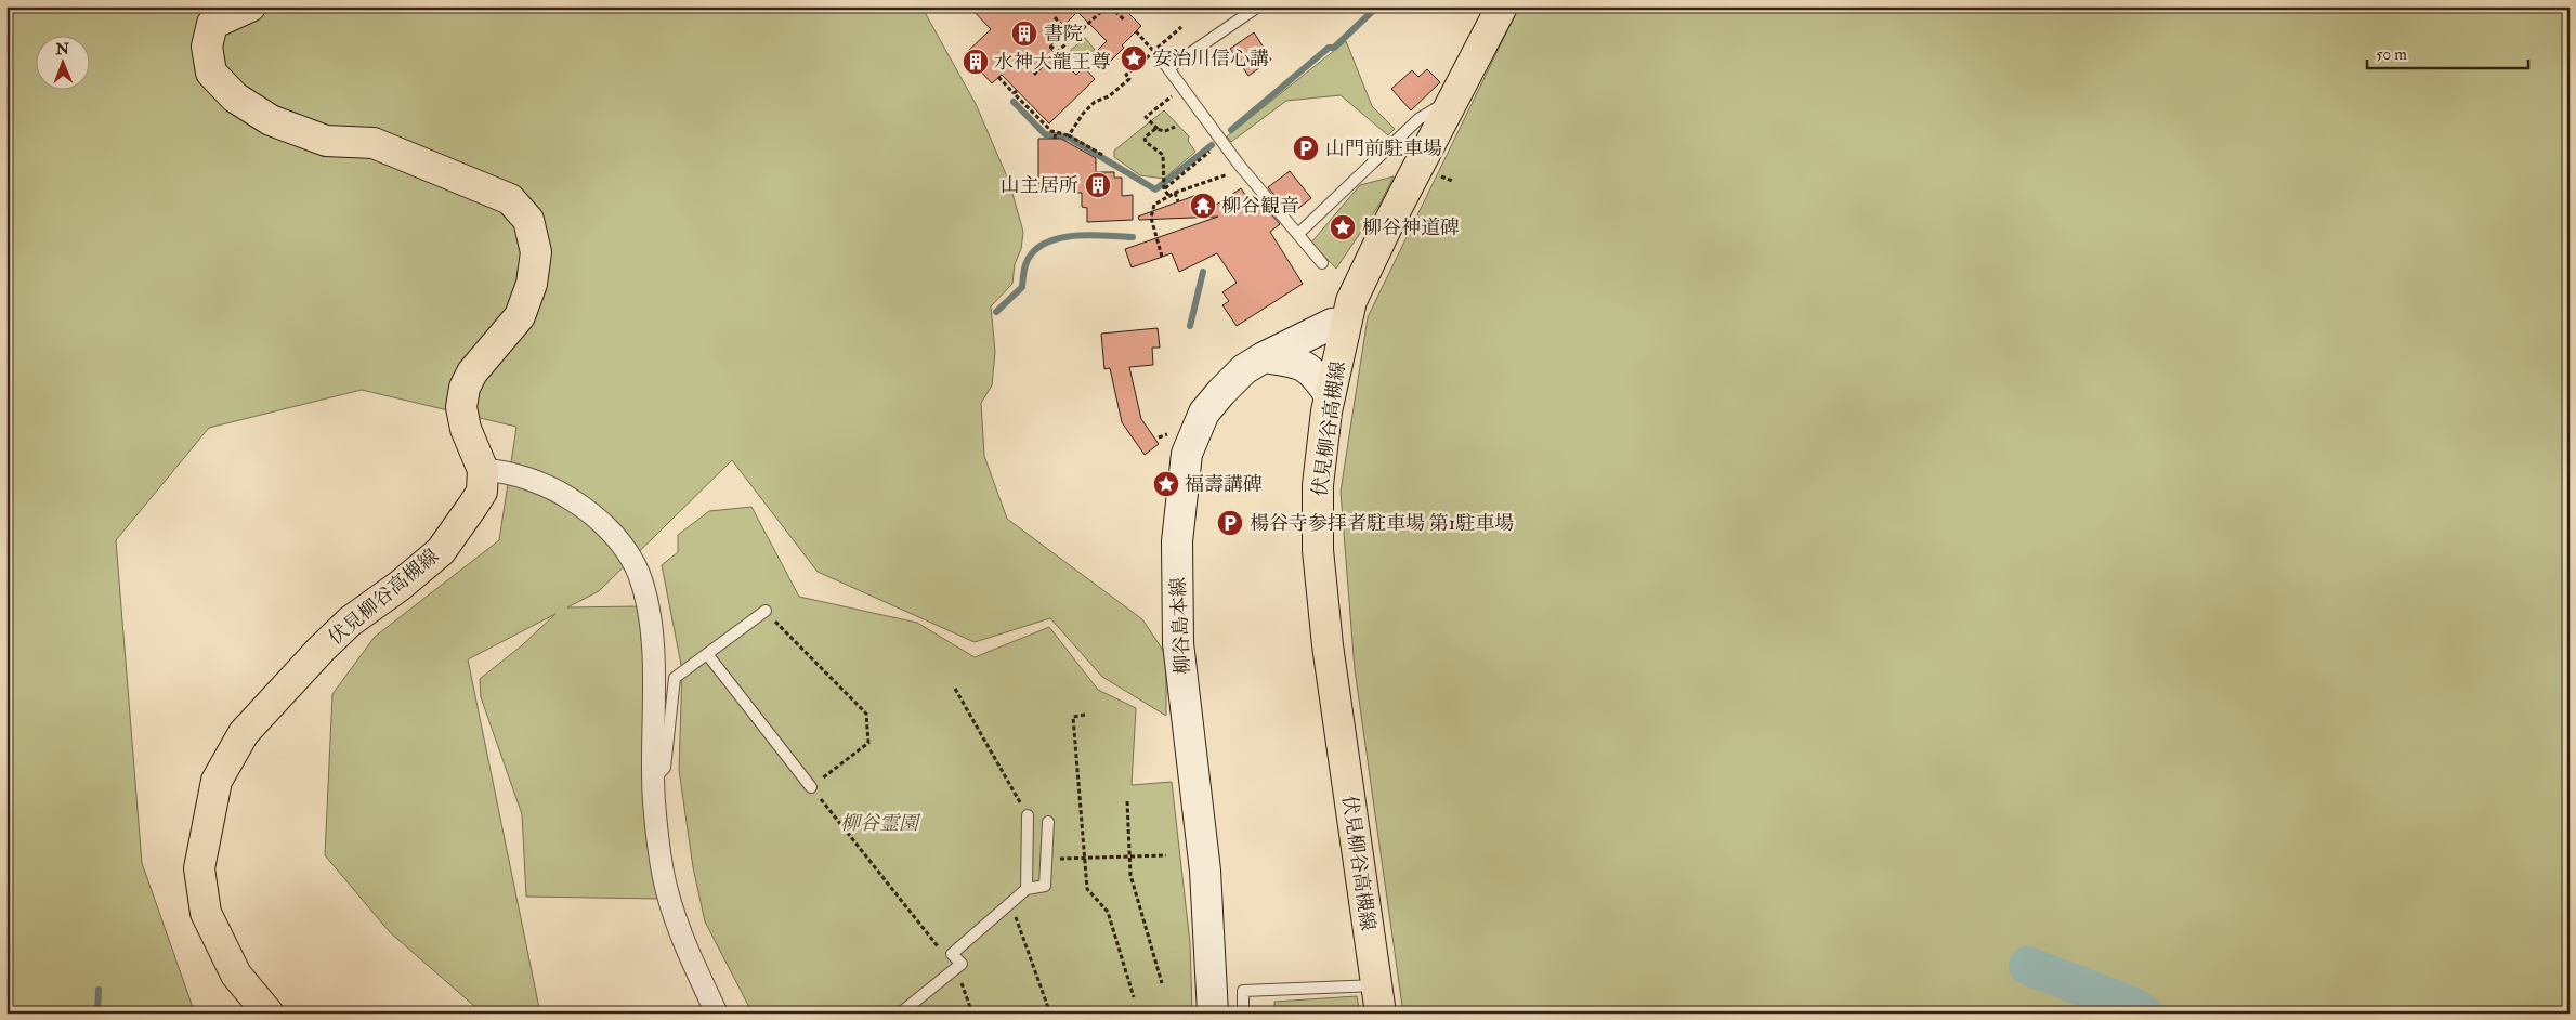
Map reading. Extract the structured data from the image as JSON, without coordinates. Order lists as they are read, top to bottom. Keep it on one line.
{"streets":{"main road":["伏見柳谷高槻線","柳谷島本線"]},"crossings":[["伏見柳谷高槻線","柳谷島本線"]],"parks":["柳谷霊園"],"places":{"building":["書院","水神大龍王尊","山主居所"],"place":["安治川信心講","柳谷神道碑","福壽講碑"],"parking":["山門前駐車場","楊谷寺参拝者駐車場 第1駐車場"],"temple":["柳谷観音"]},"scale_bar":"50 m","north":"top"}
